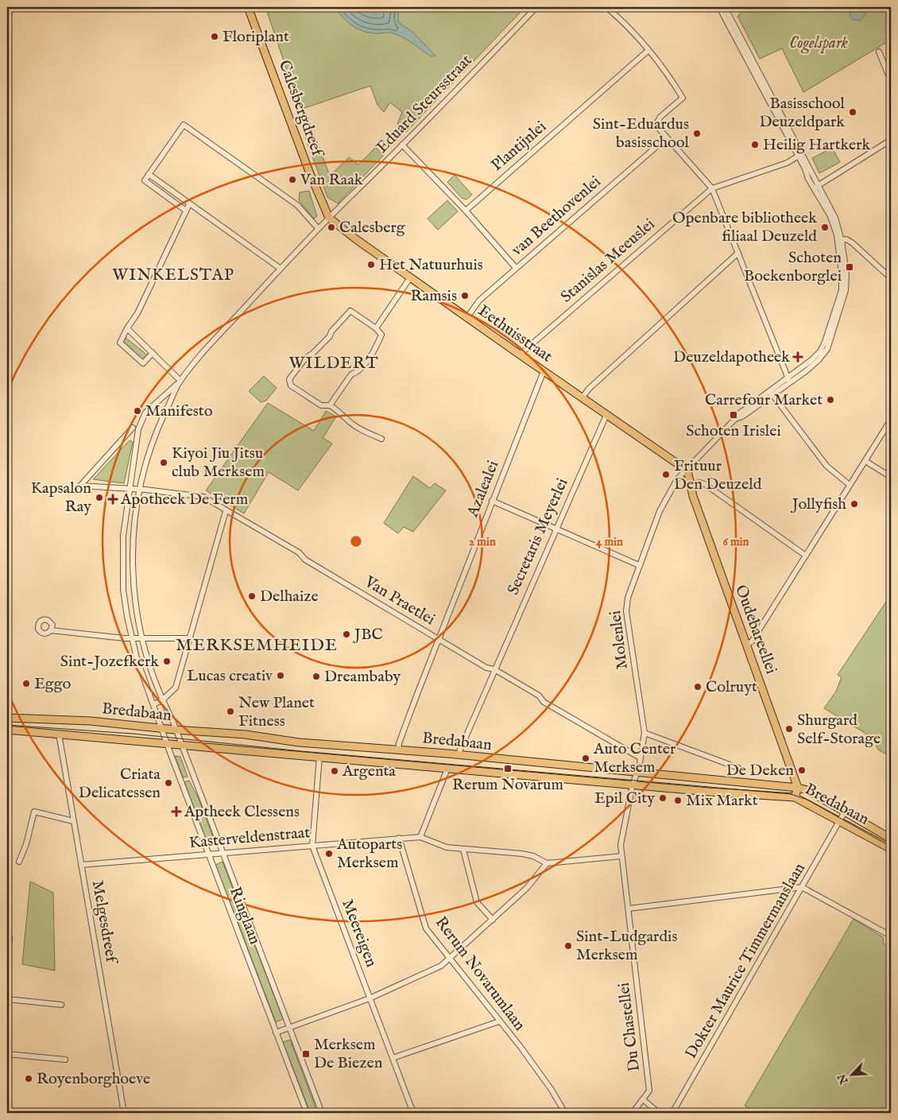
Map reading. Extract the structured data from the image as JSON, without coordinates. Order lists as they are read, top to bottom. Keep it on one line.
{"streets":{"main road":["Calesbergdreef","Eethuisstraat","Oudebareellei","Bredabaan"],"street":["Eduard Steursstraat","Plantijnlei","van Beethovenlei","Stanislas Meeuslei","Azalealei","Secretaris Meyerlei","Van Praetlei","Molenlei","Kasterveldenstraat","Ringlaan","Melgesdreef","Meereigen","Dokter Maurice Timmermanslaan","Rerum Novarumlaan","Du Chastellei"]},"crossings":[["Eduard Steursstraat","Calesbergdreef"],["Eduard Steursstraat","Eethuisstraat"],["Calesbergdreef","Eethuisstraat"],["van Beethovenlei","Eethuisstraat"],["Stanislas Meeuslei","Eethuisstraat"],["Eethuisstraat","Azalealei"],["Eethuisstraat","Secretaris Meyerlei"],["Eethuisstraat","Oudebareellei"],["Eethuisstraat","Molenlei"],["Azalealei","Van Praetlei"],["Azalealei","Bredabaan"],["Secretaris Meyerlei","Van Praetlei"],["Secretaris Meyerlei","Bredabaan"],["Van Praetlei","Molenlei"],["Van Praetlei","Ringlaan"],["Oudebareellei","Molenlei"],["Oudebareellei","Bredabaan"],["Molenlei","Bredabaan"],["Molenlei","Du Chastellei"],["Bredabaan","Ringlaan"],["Bredabaan","Melgesdreef"],["Bredabaan","Meereigen"],["Bredabaan","Dokter Maurice Timmermanslaan"],["Bredabaan","Du Chastellei"],["Kasterveldenstraat","Ringlaan"],["Kasterveldenstraat","Melgesdreef"],["Kasterveldenstraat","Meereigen"],["Kasterveldenstraat","Rerum Novarumlaan"]],"districts":["WINKELSTAP","WILDERT","MERKSEMHEIDE"],"parks":["Cogelspark"],"places":{"other":["Floriplant","Basisschool Deuzeldpark","Sint-Eduardus basisschool","Heilig Hartkerk","Van Raak","Calesberg","Openbare bibliotheek filiaal Deuzeld","Het Natuurhuis","Ramsis","Carrefour Market","Manifesto","Kiyoi Jiu Jitsu club Merksem","Frituur Den Deuzeld","Kapsalon Ray","Jollyfish","Delhaize","JBC","Sint-Jozefkerk","Lucas creativ","Dreambaby","Eggo","Colruyt","New Planet Fitness","Shurgard Self-Storage","Auto Center Merksem","De Deken","Argenta","Criata Delicatessen","Epil City","Mix Markt","Autoparts Merksem","Sint-Ludgardis Merksem","Royenborghoeve"],"transit":["Schoten Boekenborglei","Schoten Irislei","Rerum Novarum","Merksem De Biezen"],"health":["Deuzeldapotheek","Apotheek De Ferm","Aptheek Clessens"]},"north":"bottom left","rings":["2 min","4 min","6 min"]}
